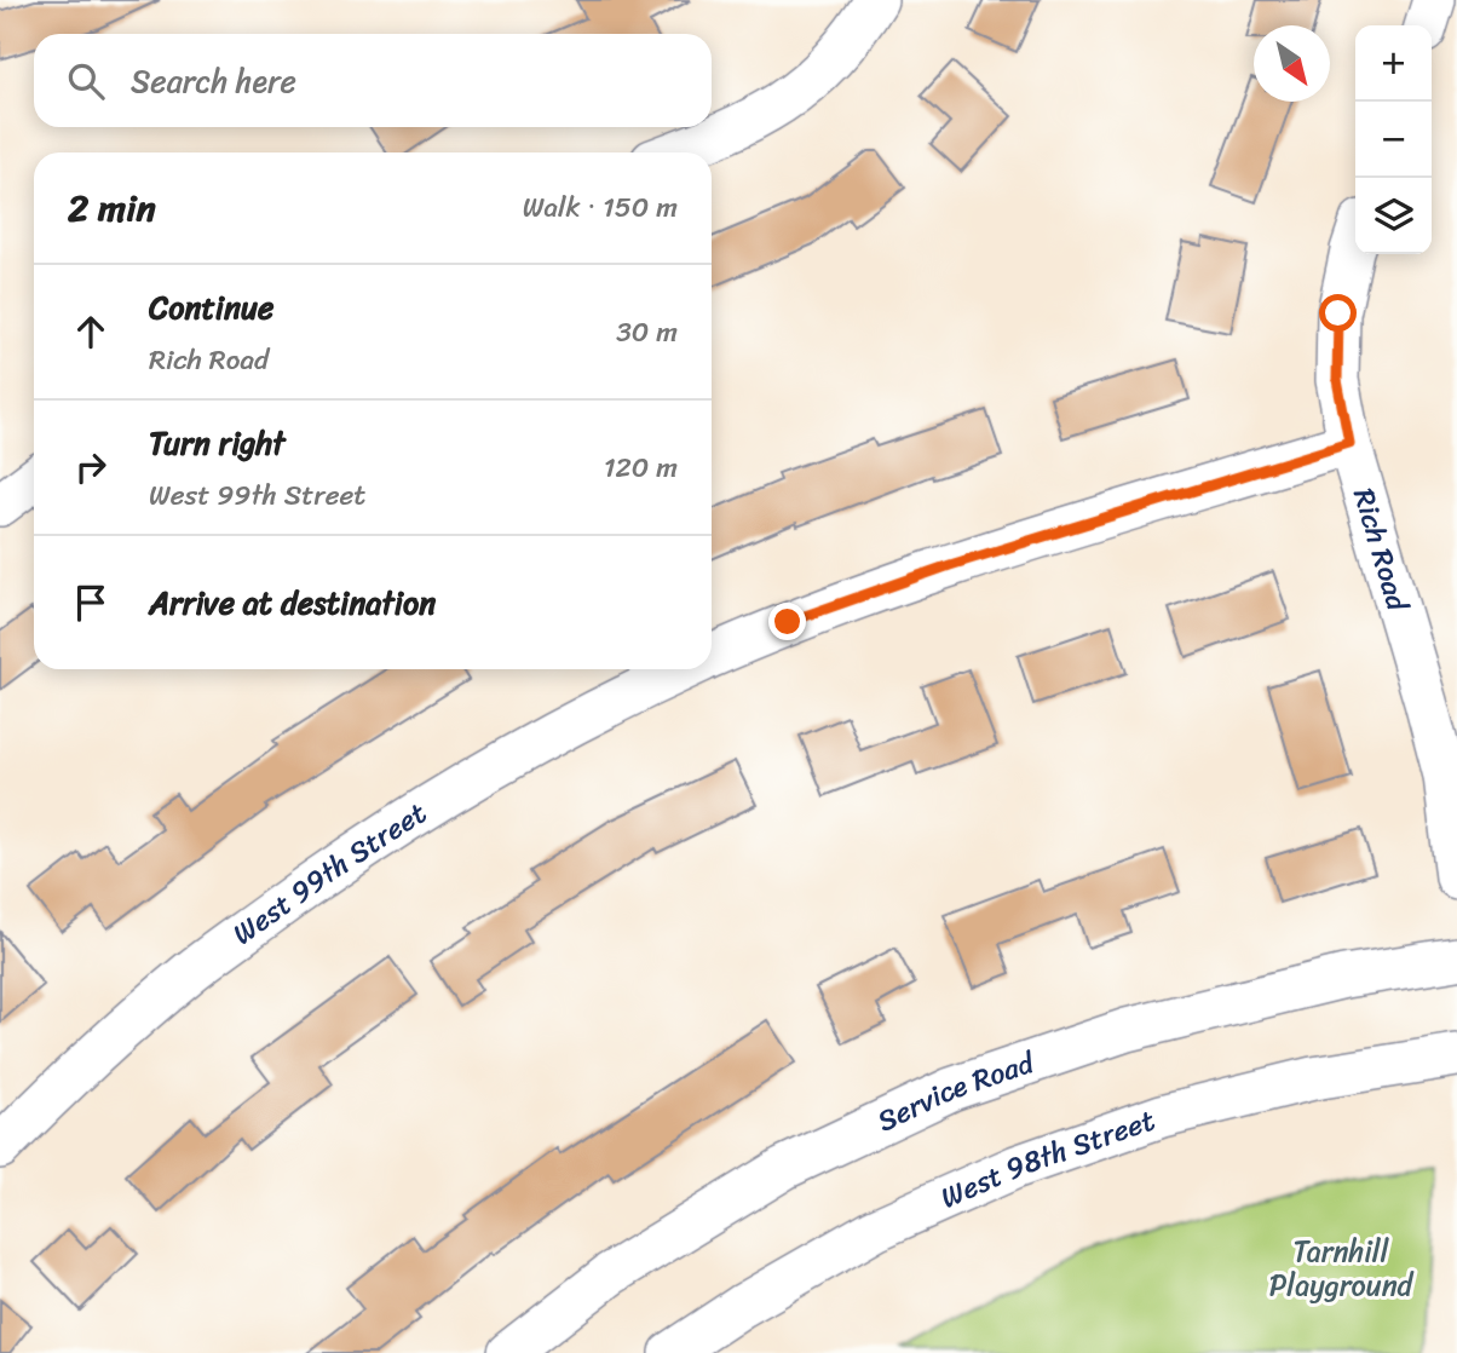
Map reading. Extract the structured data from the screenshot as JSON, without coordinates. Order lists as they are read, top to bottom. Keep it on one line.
{"streets":{"street":["Rich Road","West 99th Street","Service Road","West 98th Street"]},"crossings":[["Rich Road","West 99th Street"]],"parks":["Tarnhill Playground"],"north":"bottom right","page":{"map_buttons":["+","−"],"search":"Search here","heading":["2 min","Walk · 150 m"],"list":[["Continue","Rich Road","30 m"],["Turn right","West 99th Street","120 m"],"Arrive at destination"]}}
